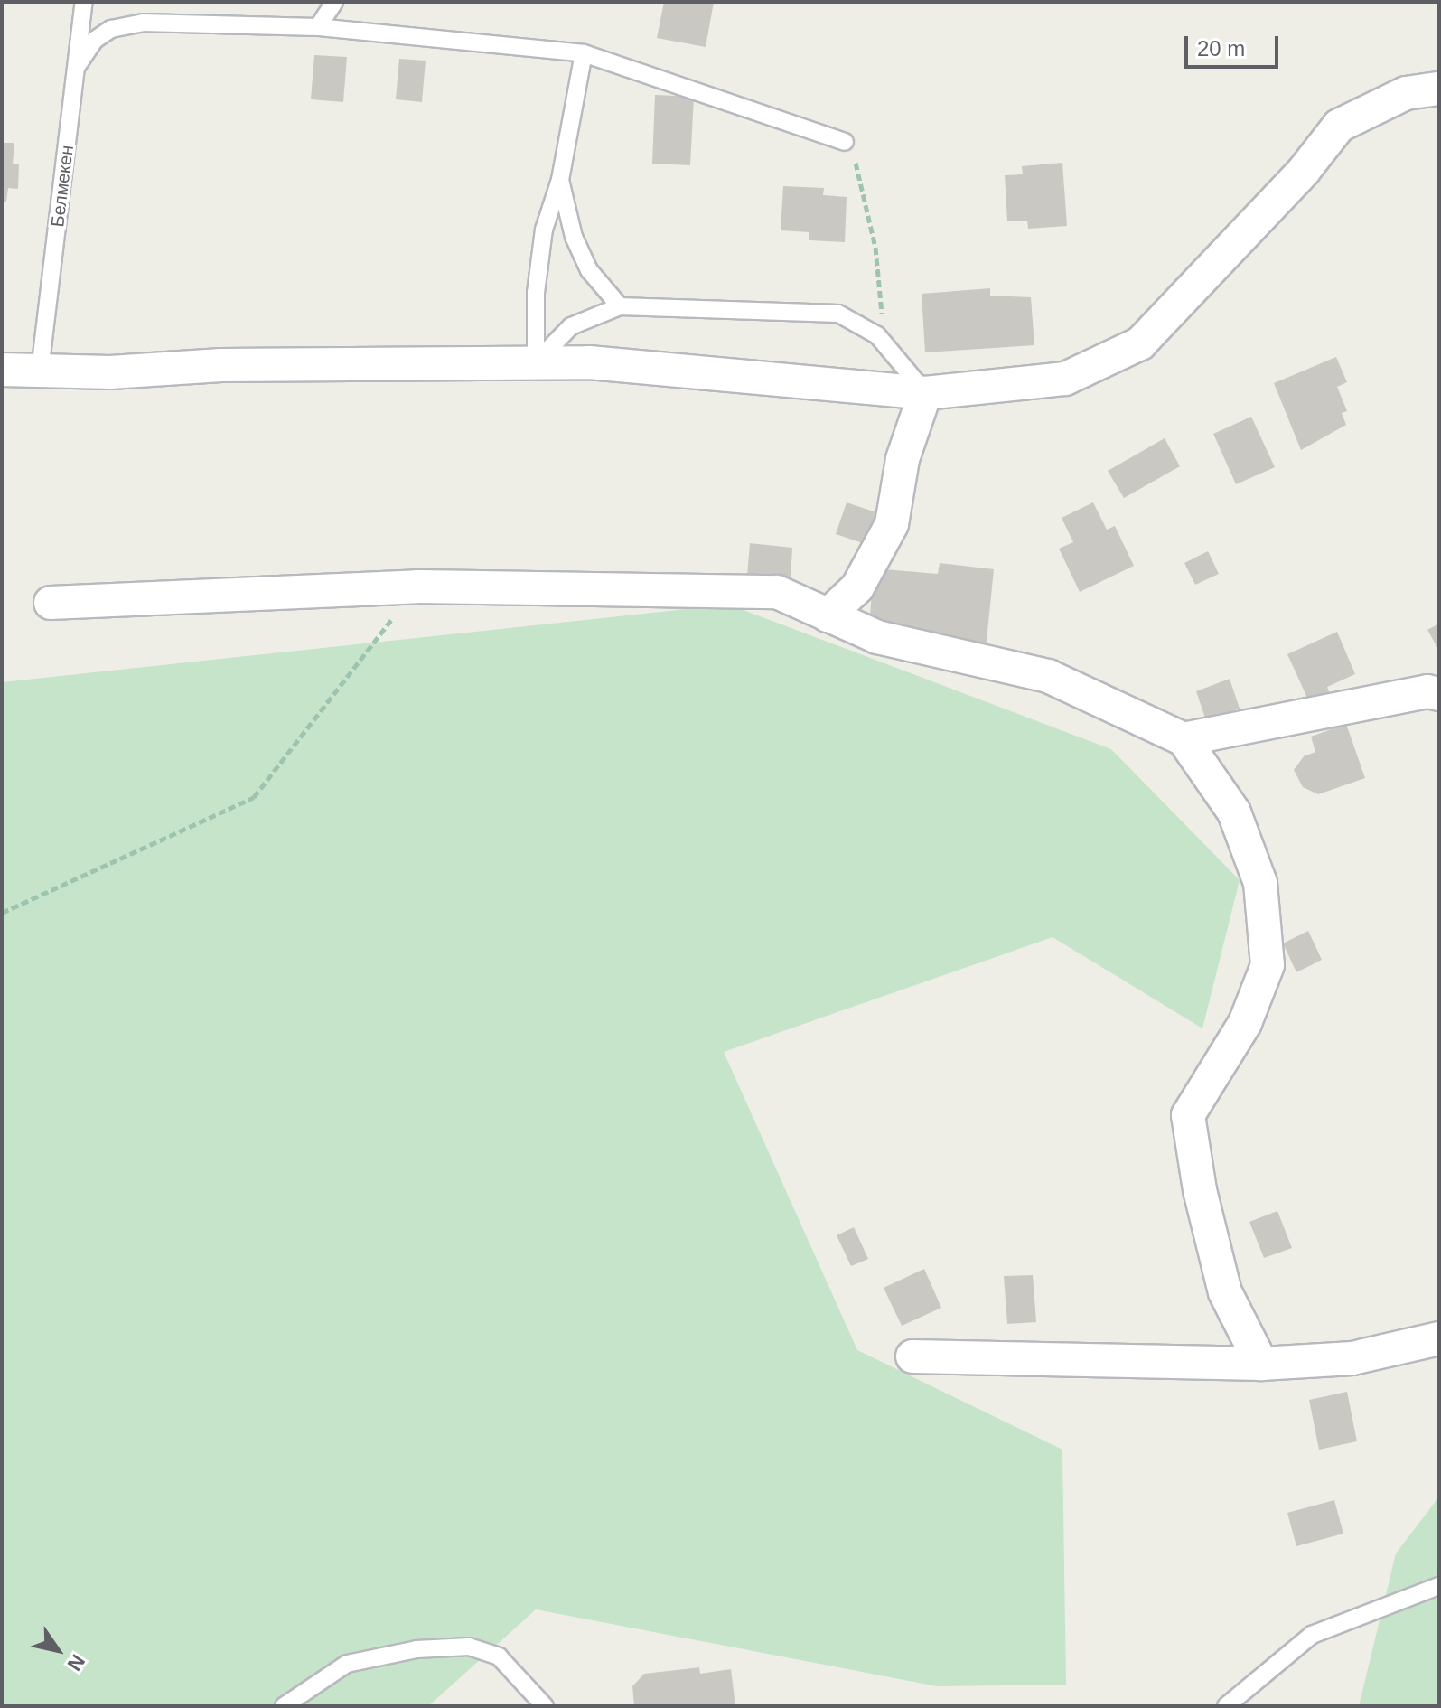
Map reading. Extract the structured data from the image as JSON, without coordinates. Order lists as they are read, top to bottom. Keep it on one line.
{"streets":{"lane":["Белмекен"]},"scale_bar":"20 m","north":"bottom right"}
